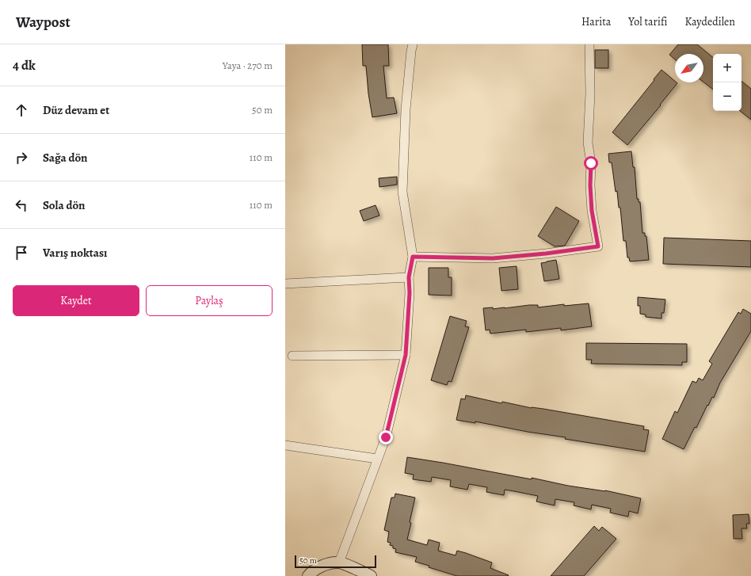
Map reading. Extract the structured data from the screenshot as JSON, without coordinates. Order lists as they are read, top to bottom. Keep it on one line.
{"scale_bar":"50 m","north":"bottom left","page":{"header":"Waypost","nav":["Harita","Yol tarifi","Kaydedilen"],"heading":["4 dk","Yaya · 270 m"],"map_buttons":["+","−"],"list":[["Düz devam et","50 m"],["Sağa dön","110 m"],["Sola dön","110 m"],"Varış noktası"],"buttons":["Kaydet","Paylaş"],"scale":"50 m"}}
